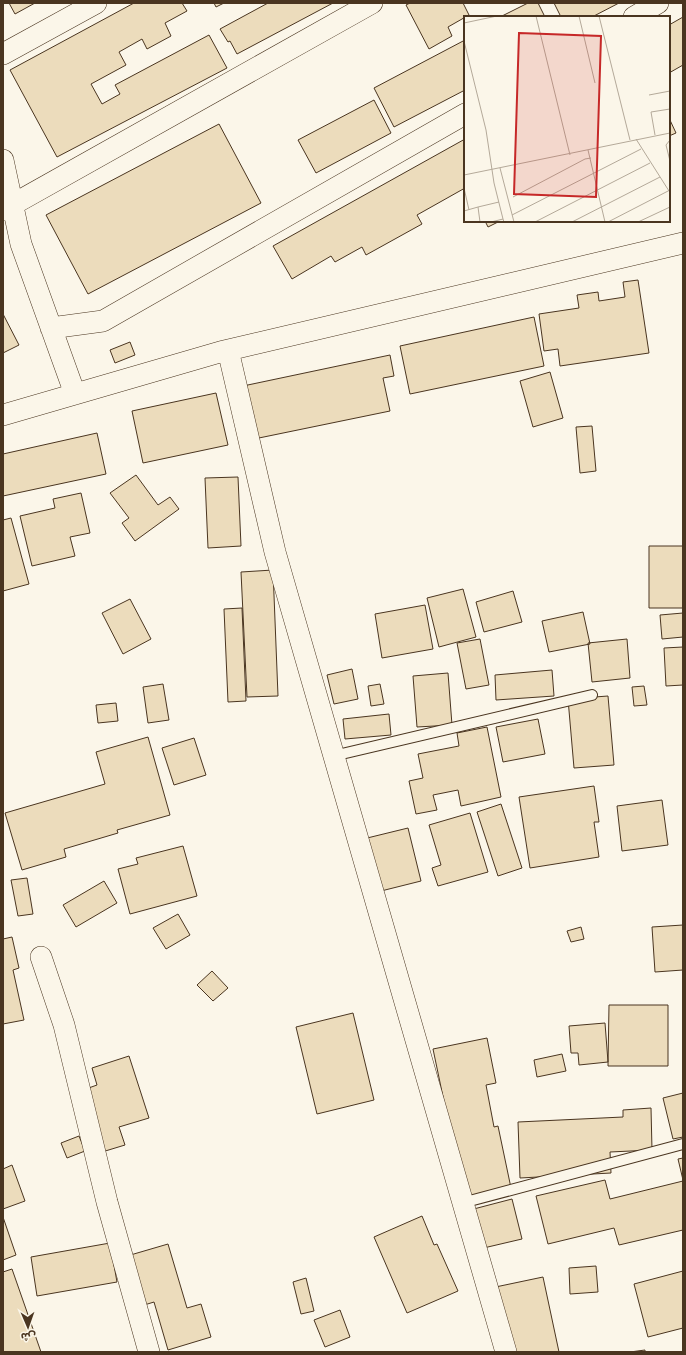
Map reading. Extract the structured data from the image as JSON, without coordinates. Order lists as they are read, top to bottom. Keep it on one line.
{"north":"bottom"}
